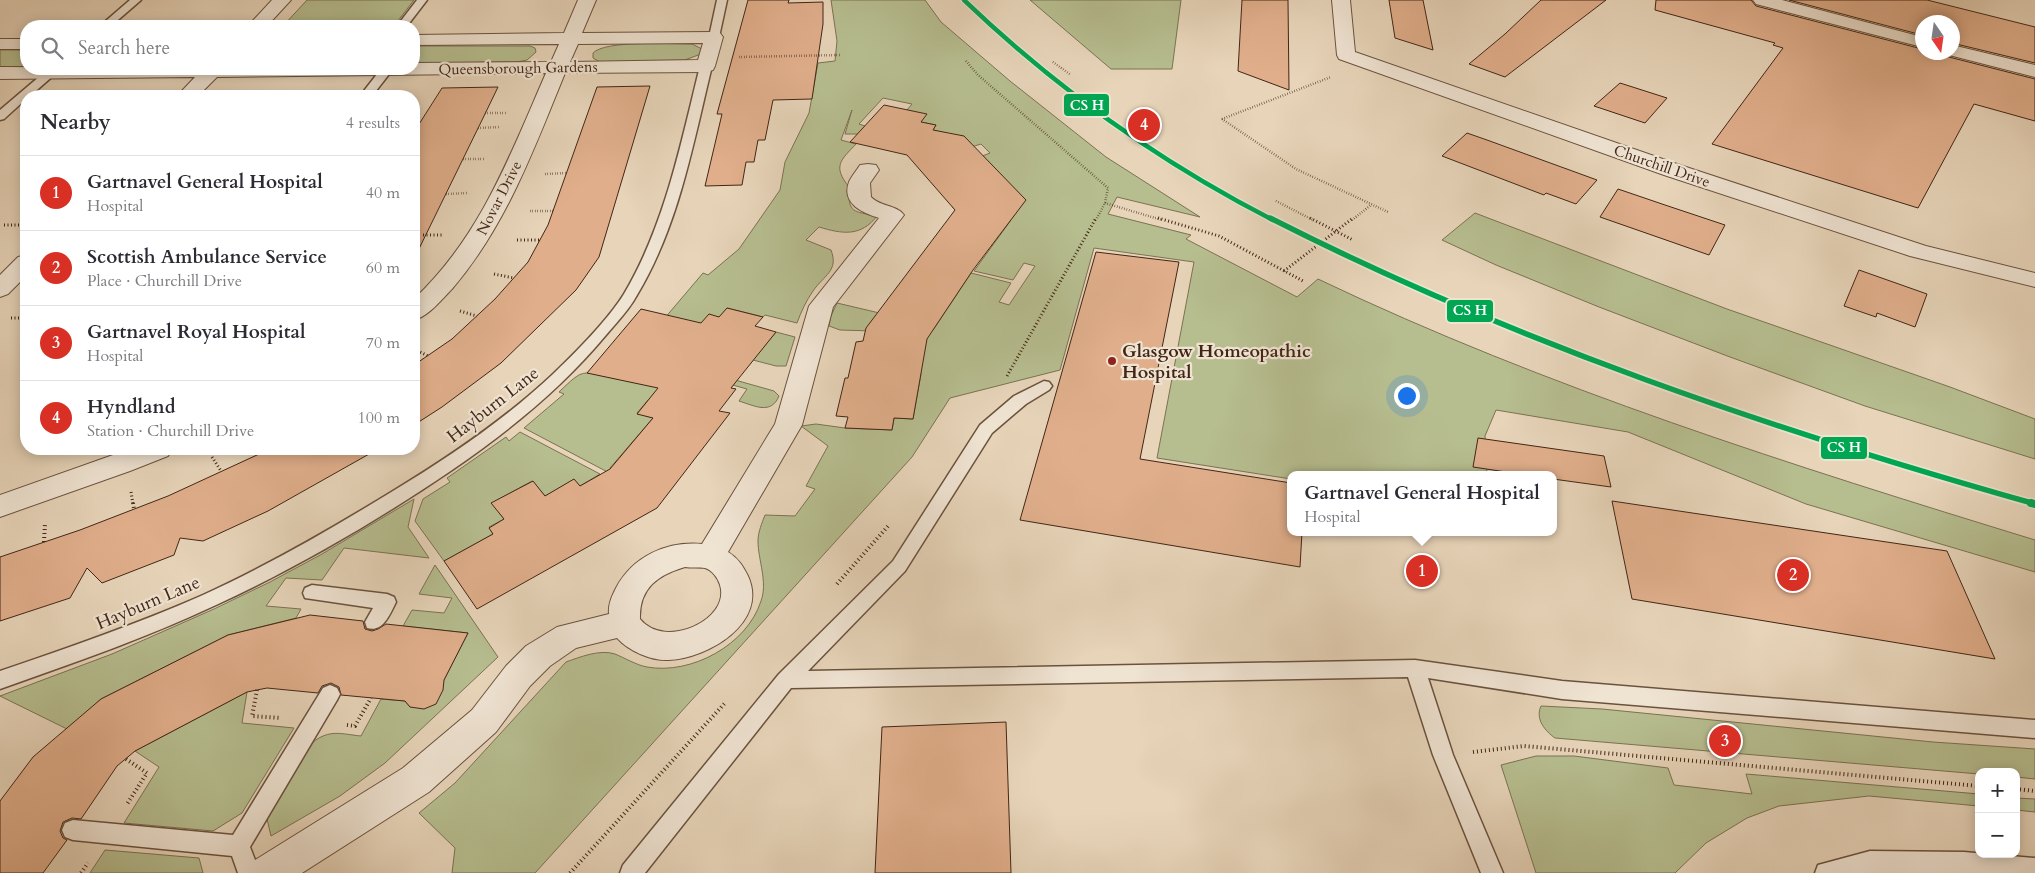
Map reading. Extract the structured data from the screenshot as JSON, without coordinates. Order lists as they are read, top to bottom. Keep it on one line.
{"streets":{"street":["Queensborough Gardens","Churchill Drive","Novar Drive"],"lane":["Hayburn Lane"]},"crossings":[["Queensborough Gardens","Novar Drive"],["Queensborough Gardens","Hayburn Lane"]],"places":["Glasgow Homeopathic Hospital"],"north":"bottom","page":{"search":"Search here","heading":["Nearby","4 results"],"pins":["4","1","2","3"],"list":[{"mark":"1","name":"Gartnavel General Hospital","note":"Hospital","value":"40 m"},{"mark":"2","name":"Scottish Ambulance Service","note":"Place · Churchill Drive","value":"60 m"},{"mark":"3","name":"Gartnavel Royal Hospital","note":"Hospital","value":"70 m"},{"mark":"4","name":"Hyndland","note":"Station · Churchill Drive","value":"100 m"}],"popup":["Gartnavel General Hospital","Hospital"],"map_buttons":["+","−"]}}
